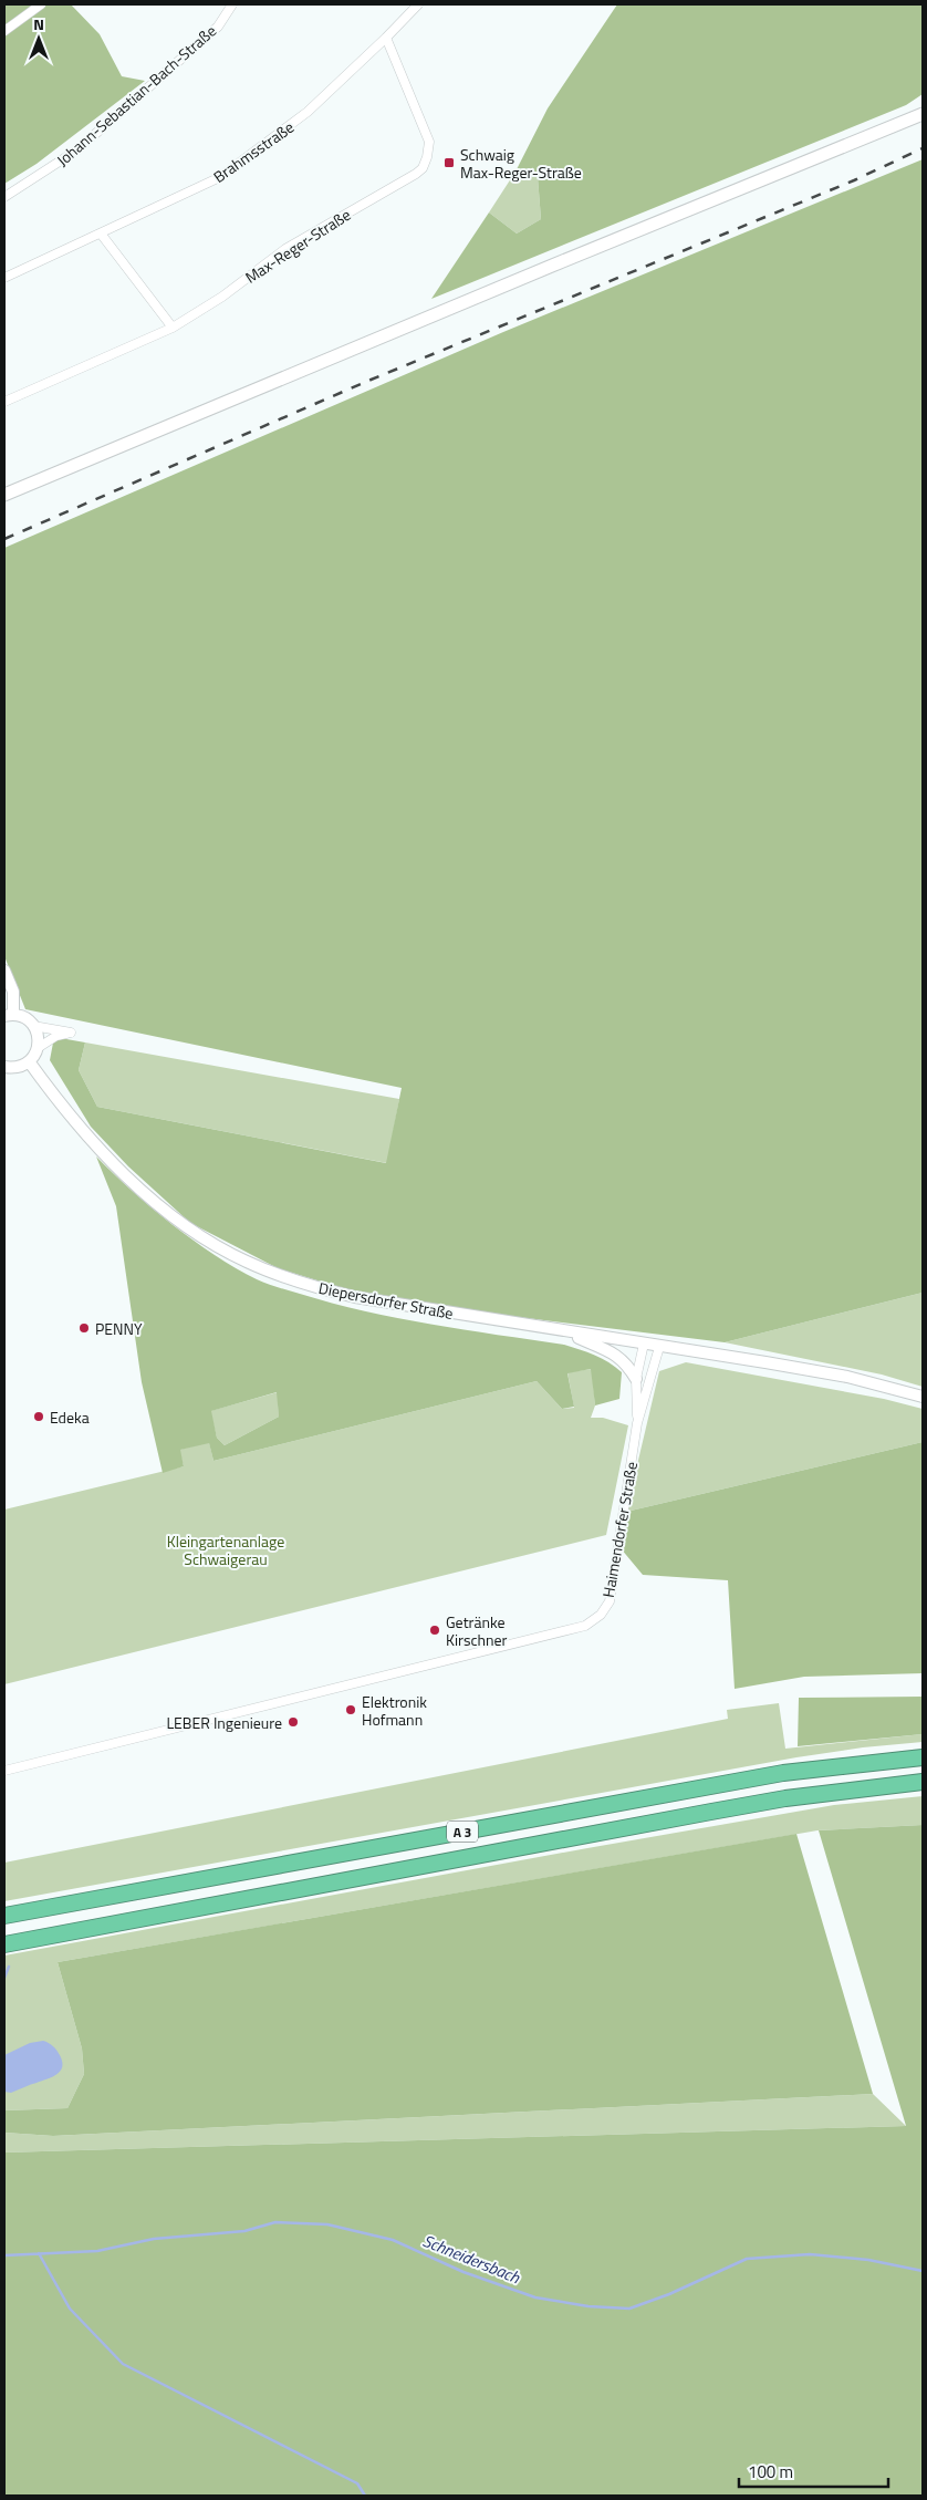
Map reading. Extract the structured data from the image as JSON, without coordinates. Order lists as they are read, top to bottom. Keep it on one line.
{"streets":{"highway":["A 3"],"street":["Johann-Sebastian-Bach-Straße","Brahmsstraße","Max-Reger-Straße","Diepersdorfer Straße","Haimendorfer Straße"]},"crossings":[["Brahmsstraße","Max-Reger-Straße"],["Diepersdorfer Straße","Haimendorfer Straße"]],"water":["Schneidersbach"],"parks":["Kleingartenanlage Schwaigerau"],"places":{"transit":["Schwaig Max-Reger-Straße"],"other":["PENNY","Edeka","Getränke Kirschner","Elektronik Hofmann","LEBER Ingenieure"]},"scale_bar":"100 m","north":"top"}
